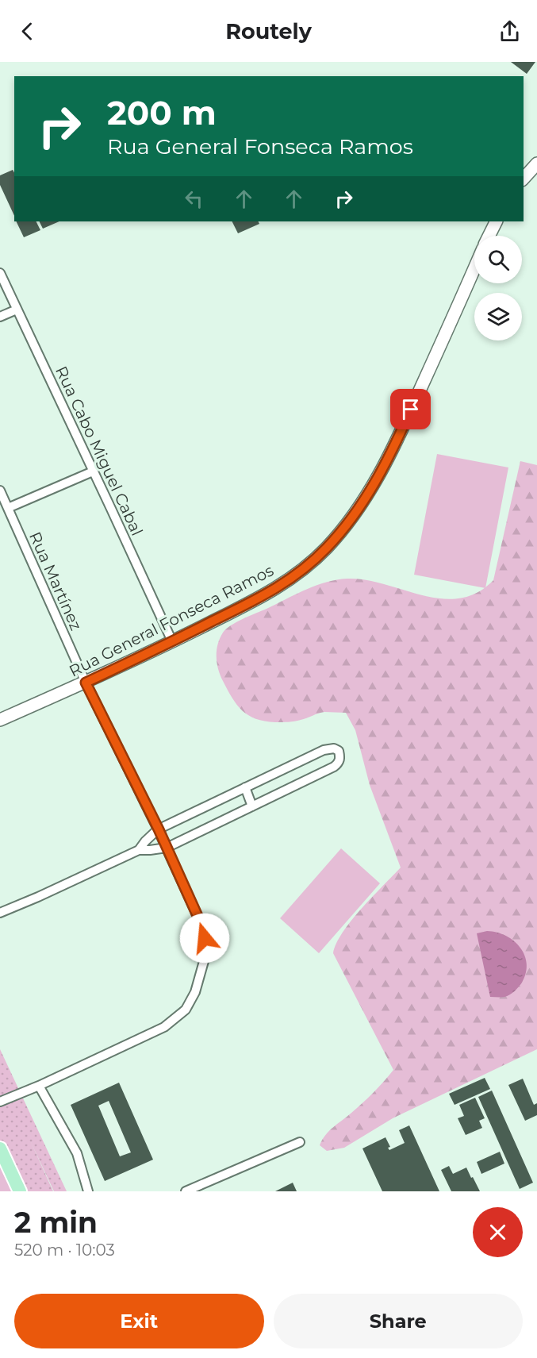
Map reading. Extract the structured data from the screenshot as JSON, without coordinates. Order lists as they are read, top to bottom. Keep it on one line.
{"streets":{"street":["Rua Cabo Miguel Cabal","Rua Martínez","Rua General Fonseca Ramos"]},"crossings":[["Rua Cabo Miguel Cabal","Rua General Fonseca Ramos"],["Rua Martínez","Rua General Fonseca Ramos"]],"page":{"header":"Routely","turn":["200 m","Rua General Fonseca Ramos"],"heading":["2 min","520 m · 10:03"],"buttons":["Exit","Share"]}}
